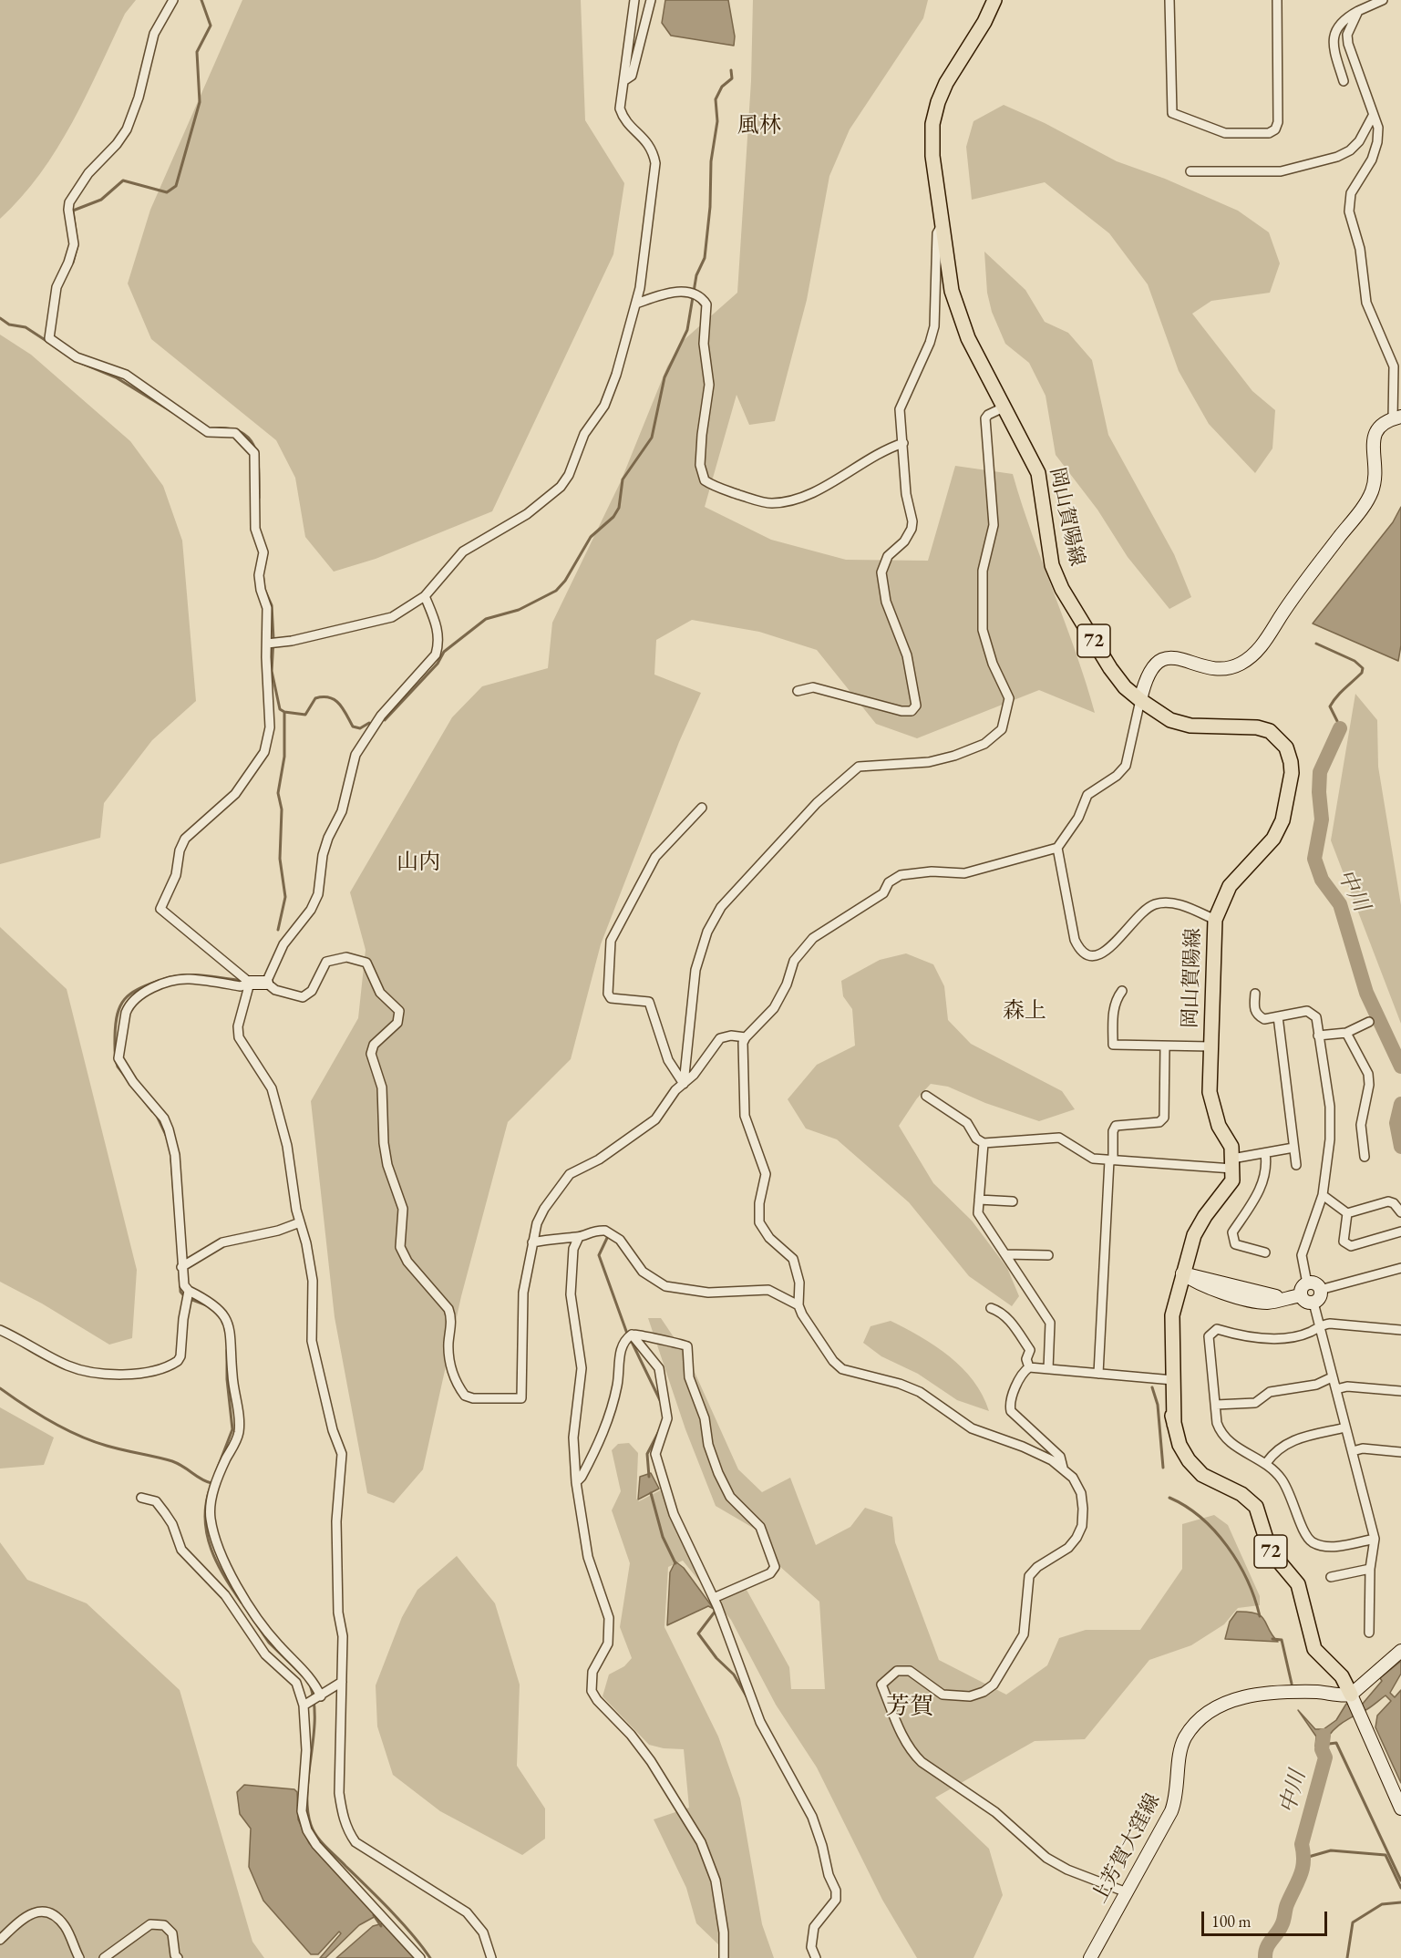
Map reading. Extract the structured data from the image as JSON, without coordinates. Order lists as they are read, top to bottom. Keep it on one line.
{"streets":{"main road":["岡山賀陽線","72"],"street":["上芳賀大窪線"]},"crossings":[["岡山賀陽線","72"],["72","上芳賀大窪線"]],"districts":["風林","山内","森上","芳賀"],"water":["中川"],"scale_bar":"100 m"}
